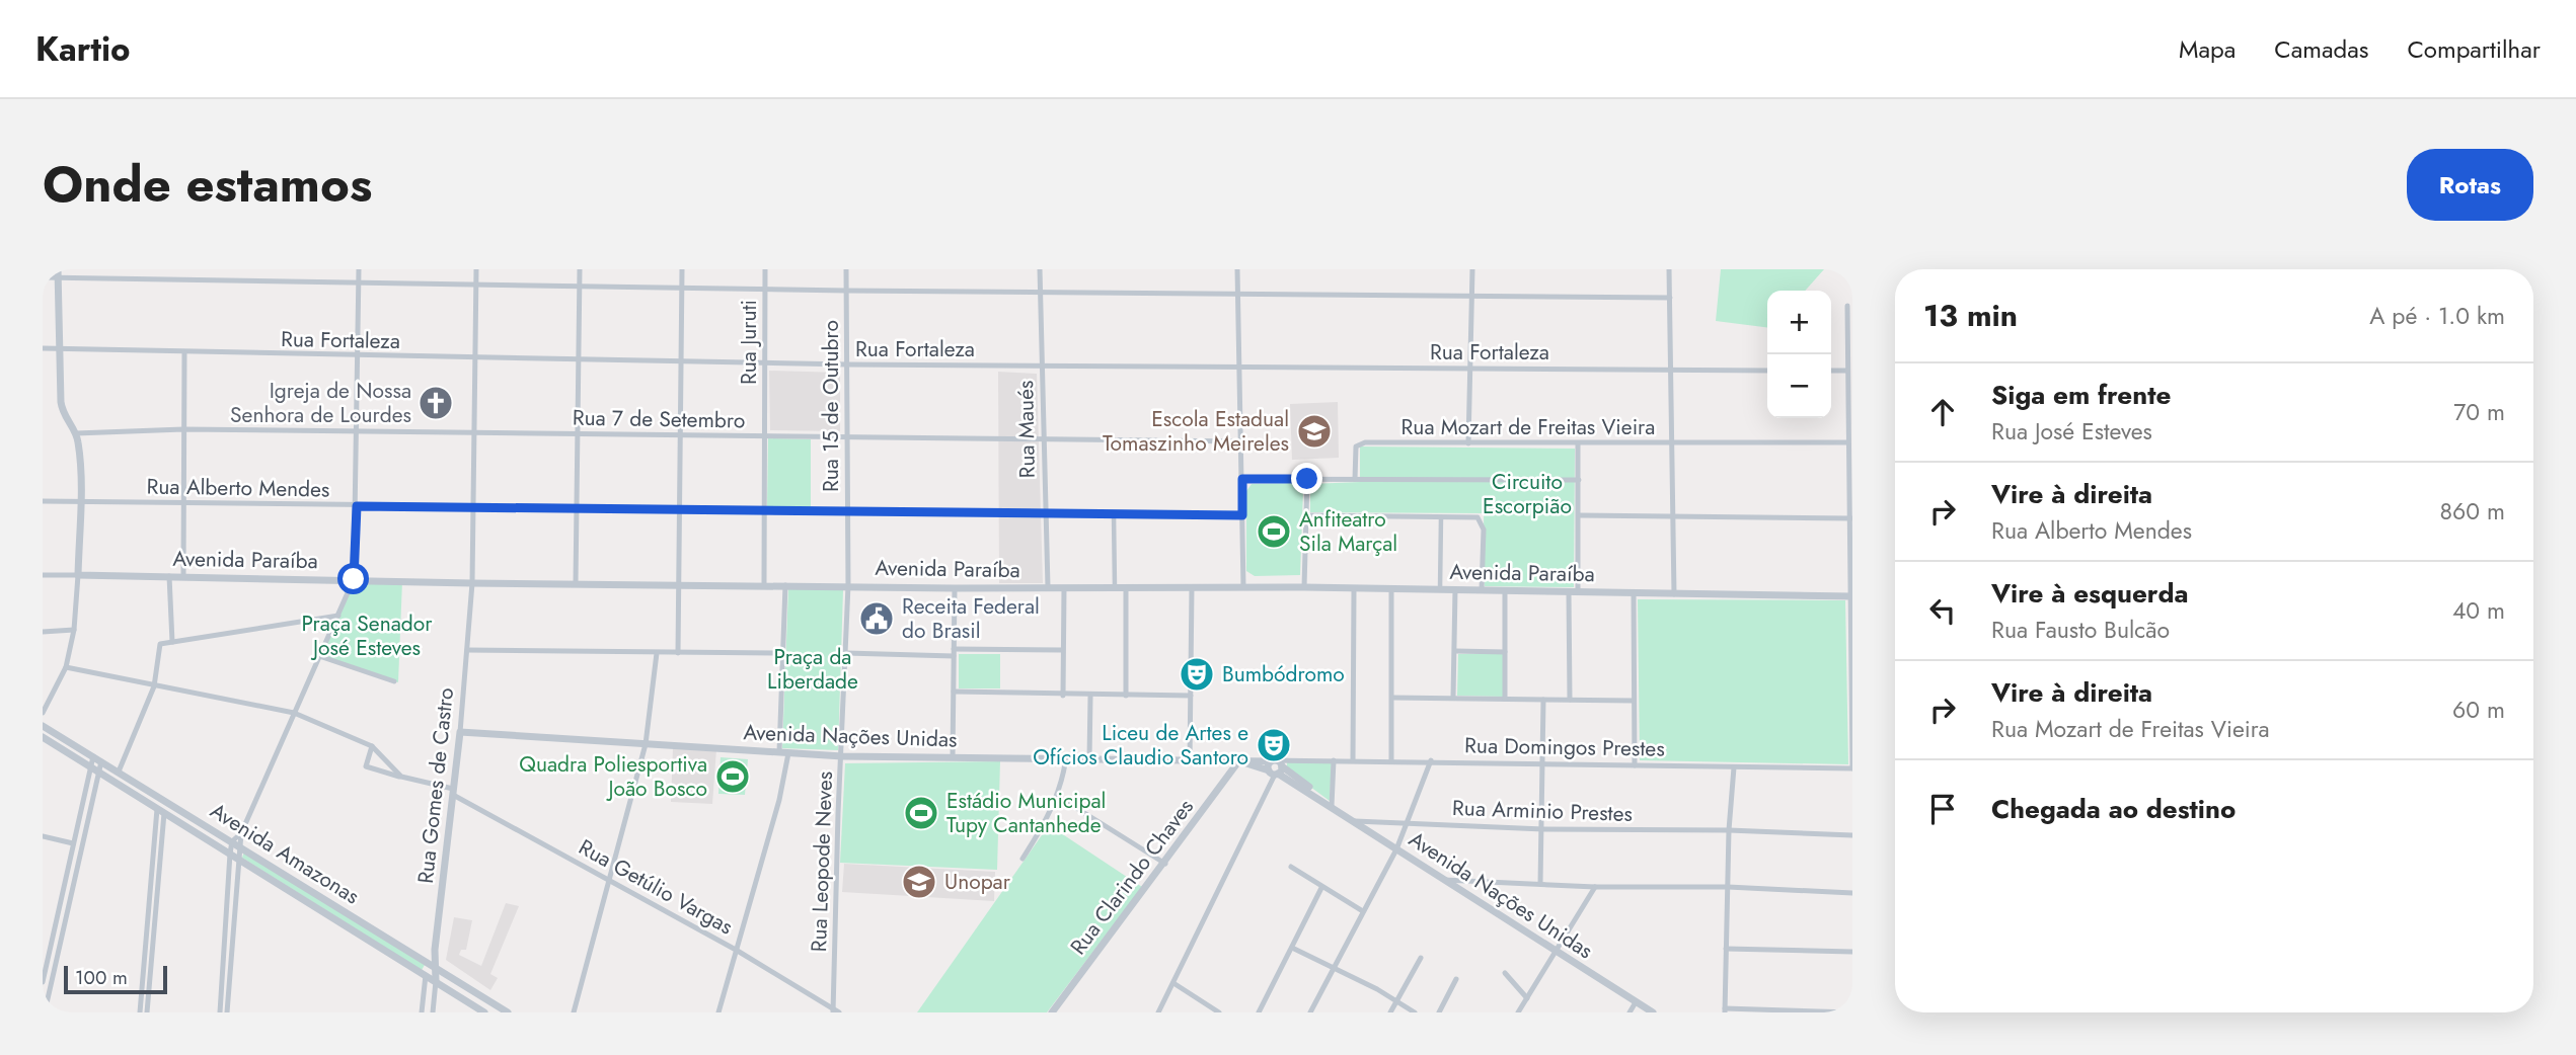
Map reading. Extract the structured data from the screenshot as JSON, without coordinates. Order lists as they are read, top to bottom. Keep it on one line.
{"streets":{"street":["Rua Fortaleza","Rua Juruti","Rua 15 de Outubro","Rua 7 de Setembro","Rua Mozart de Freitas Vieira","Rua Maués","Rua Alberto Mendes","Avenida Paraíba","Avenida Nações Unidas","Rua Domingos Prestes","Rua Gomes de Castro","Rua Arminio Prestes","Avenida Amazonas","Rua Leopode Neves","Rua Clarindo Chaves","Rua Getúlio Vargas"]},"crossings":[["Rua Fortaleza","Rua Juruti"],["Rua Fortaleza","Rua 15 de Outubro"],["Rua Fortaleza","Rua Maués"],["Rua Fortaleza","Rua Gomes de Castro"],["Rua Juruti","Rua 7 de Setembro"],["Rua Juruti","Rua Alberto Mendes"],["Rua Juruti","Avenida Paraíba"],["Rua 15 de Outubro","Rua 7 de Setembro"],["Rua 15 de Outubro","Rua Alberto Mendes"],["Rua 15 de Outubro","Avenida Paraíba"],["Rua 15 de Outubro","Rua Leopode Neves"],["Rua 7 de Setembro","Rua Maués"],["Rua 7 de Setembro","Rua Gomes de Castro"],["Rua Maués","Rua Alberto Mendes"],["Rua Maués","Avenida Paraíba"],["Rua Alberto Mendes","Rua Gomes de Castro"],["Avenida Paraíba","Rua Gomes de Castro"],["Avenida Paraíba","Rua Leopode Neves"],["Avenida Nações Unidas","Rua Domingos Prestes"],["Avenida Nações Unidas","Rua Gomes de Castro"],["Avenida Nações Unidas","Rua Arminio Prestes"],["Avenida Nações Unidas","Rua Leopode Neves"],["Avenida Nações Unidas","Rua Clarindo Chaves"],["Rua Gomes de Castro","Avenida Amazonas"],["Rua Gomes de Castro","Rua Getúlio Vargas"],["Rua Leopode Neves","Rua Getúlio Vargas"]],"parks":["Circuito Escorpião","Praça Senador José Esteves","Praça da Liberdade"],"places":{"church":["Igreja de Nossa Senhora de Lourdes"],"school or university":["Escola Estadual Tomaszinho Meireles","Unopar"],"sports":["Anfiteatro Sila Marçal","Quadra Poliesportiva João Bosco","Estádio Municipal Tupy Cantanhede"],"public building":["Receita Federal do Brasil"],"theatre":["Bumbódromo","Liceu de Artes e Ofícios Claudio Santoro"]},"scale_bar":"100 m","page":{"header":"Kartio","nav":["Mapa","Camadas","Compartilhar"],"title":"Onde estamos","buttons":"Rotas","heading":["13 min","A pé · 1.0 km"],"map_buttons":["+","−"],"list":[["Siga em frente","Rua José Esteves","70 m"],["Vire à direita","Rua Alberto Mendes","860 m"],["Vire à esquerda","Rua Fausto Bulcão","40 m"],["Vire à direita","Rua Mozart de Freitas Vieira","60 m"],"Chegada ao destino"],"scale":"100 m"}}
